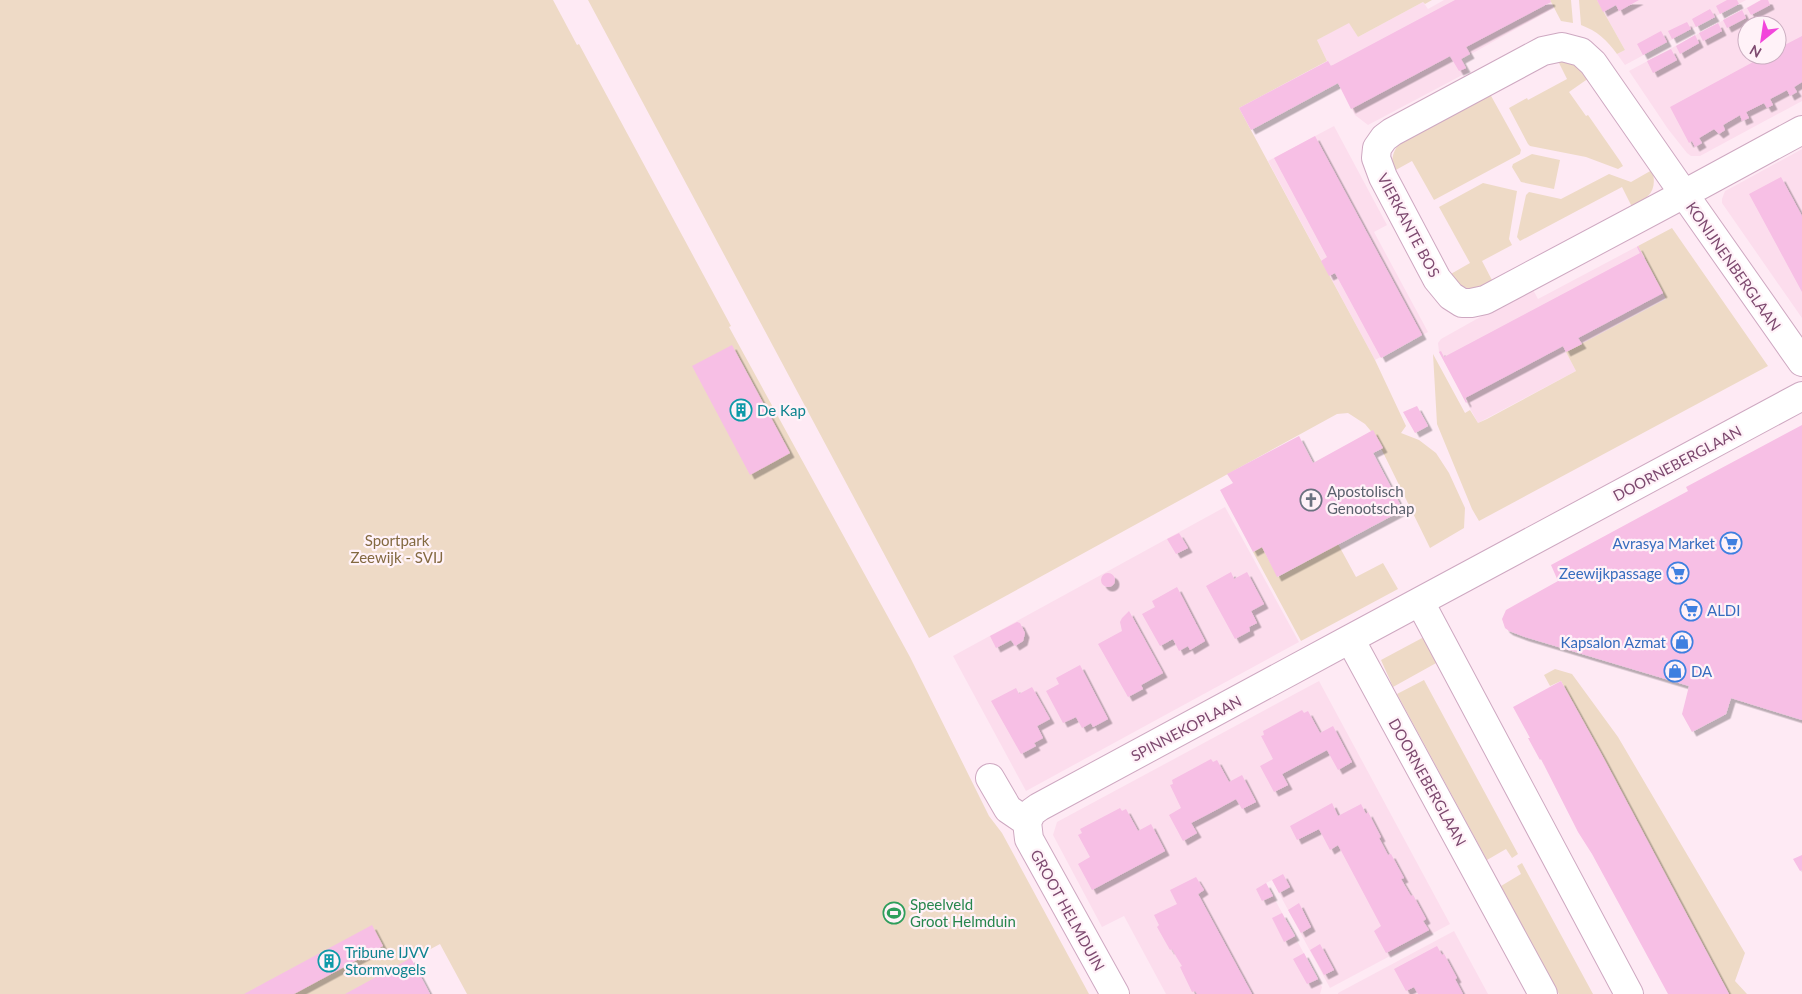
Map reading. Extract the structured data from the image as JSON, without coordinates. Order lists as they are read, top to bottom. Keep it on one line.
{"streets":{"street":["VIERKANTE BOS","KONIJNENBERGLAAN","DOORNEBERGLAAN","SPINNEKOPLAAN","GROOT HELMDUIN"]},"crossings":[["VIERKANTE BOS","KONIJNENBERGLAAN"],["DOORNEBERGLAAN","SPINNEKOPLAAN"],["SPINNEKOPLAAN","GROOT HELMDUIN"]],"parks":["Sportpark Zeewijk - SVIJ"],"places":{"building":["De Kap","Tribune IJVV Stormvogels"],"church":["Apostolisch Genootschap"],"supermarket":["Avrasya Market","Zeewijkpassage","ALDI"],"shop":["Kapsalon Azmat","DA"],"sports":["Speelveld Groot Helmduin"]},"north":"bottom left"}
